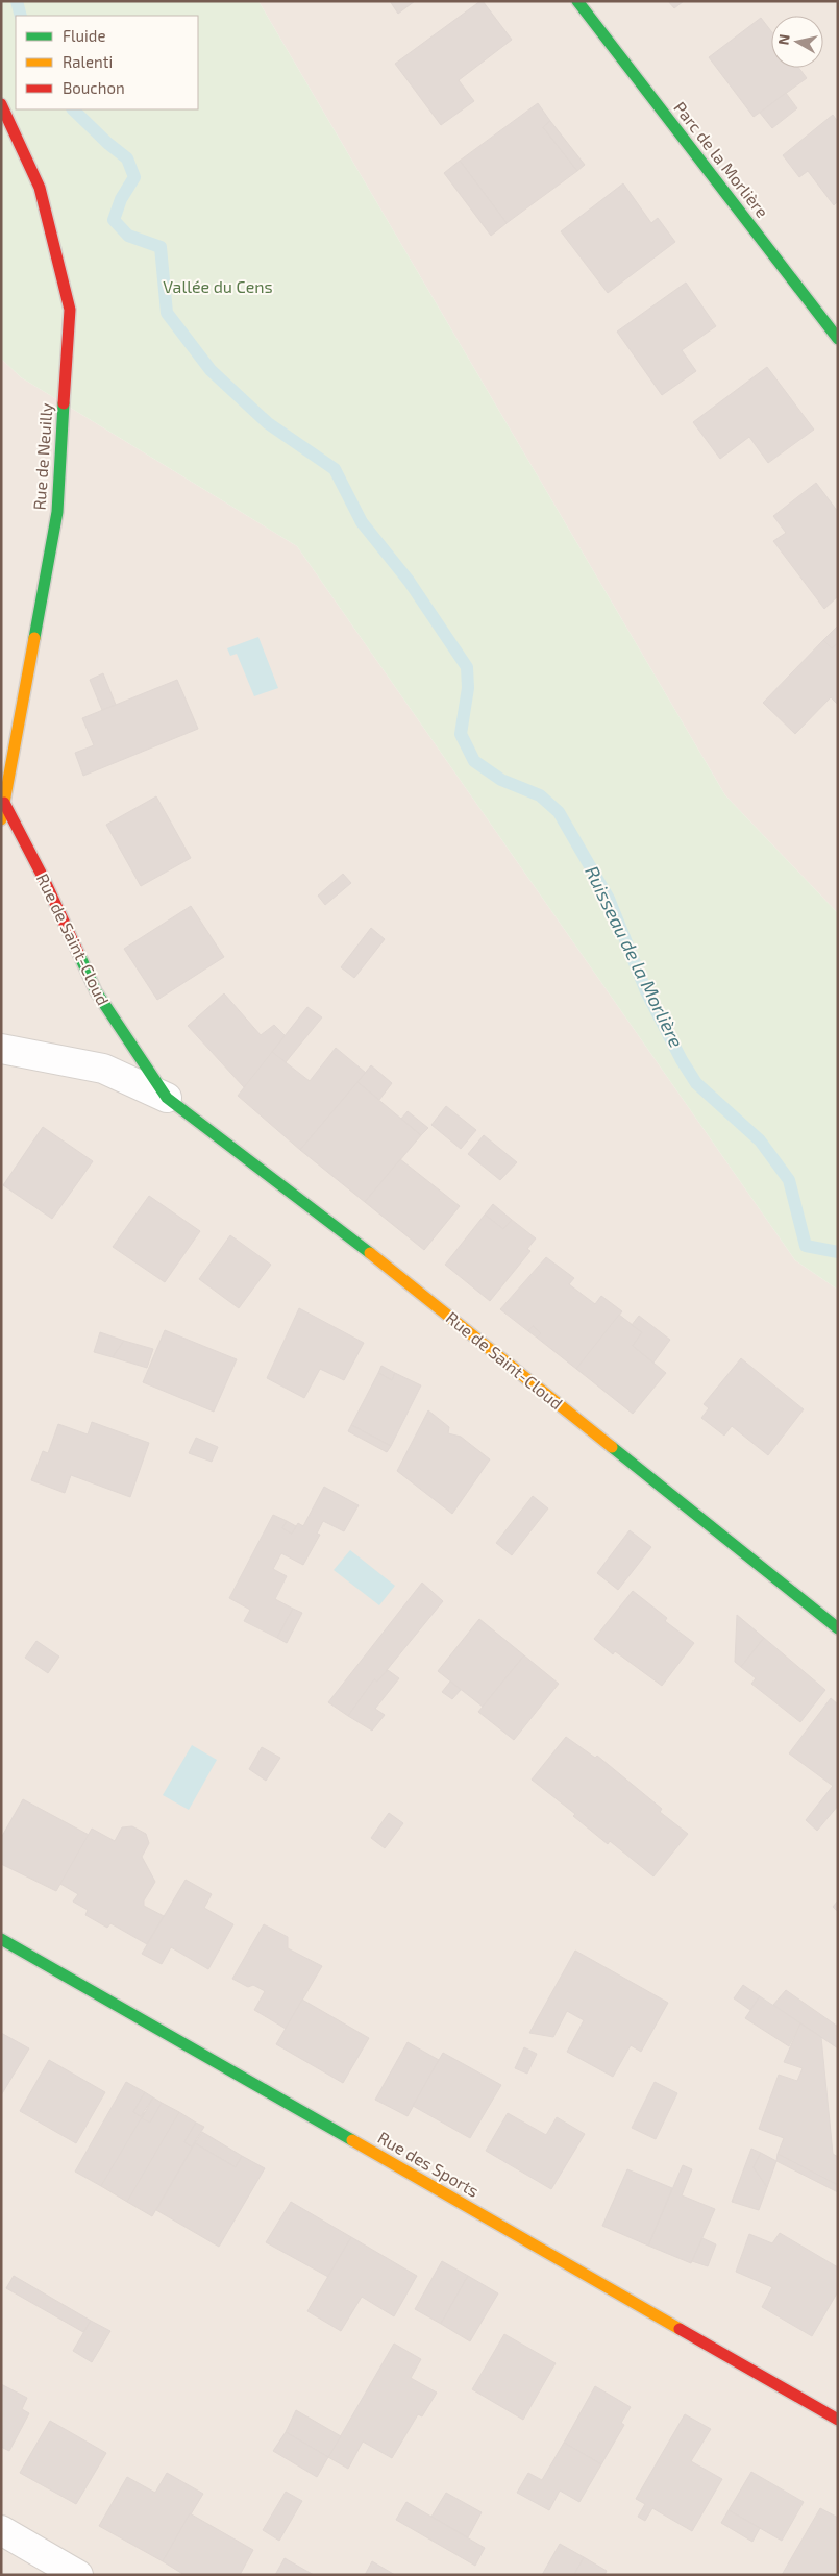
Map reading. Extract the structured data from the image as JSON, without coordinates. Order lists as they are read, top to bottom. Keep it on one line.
{"streets":{"street":["Parc de la Morlière","Rue de Neuilly","Rue de Saint-Cloud","Rue des Sports"]},"crossings":[["Rue de Neuilly","Rue de Saint-Cloud"]],"water":["Ruisseau de la Morlière"],"parks":["Vallée du Cens"],"legend":["Fluide","Ralenti","Bouchon"],"north":"left"}
